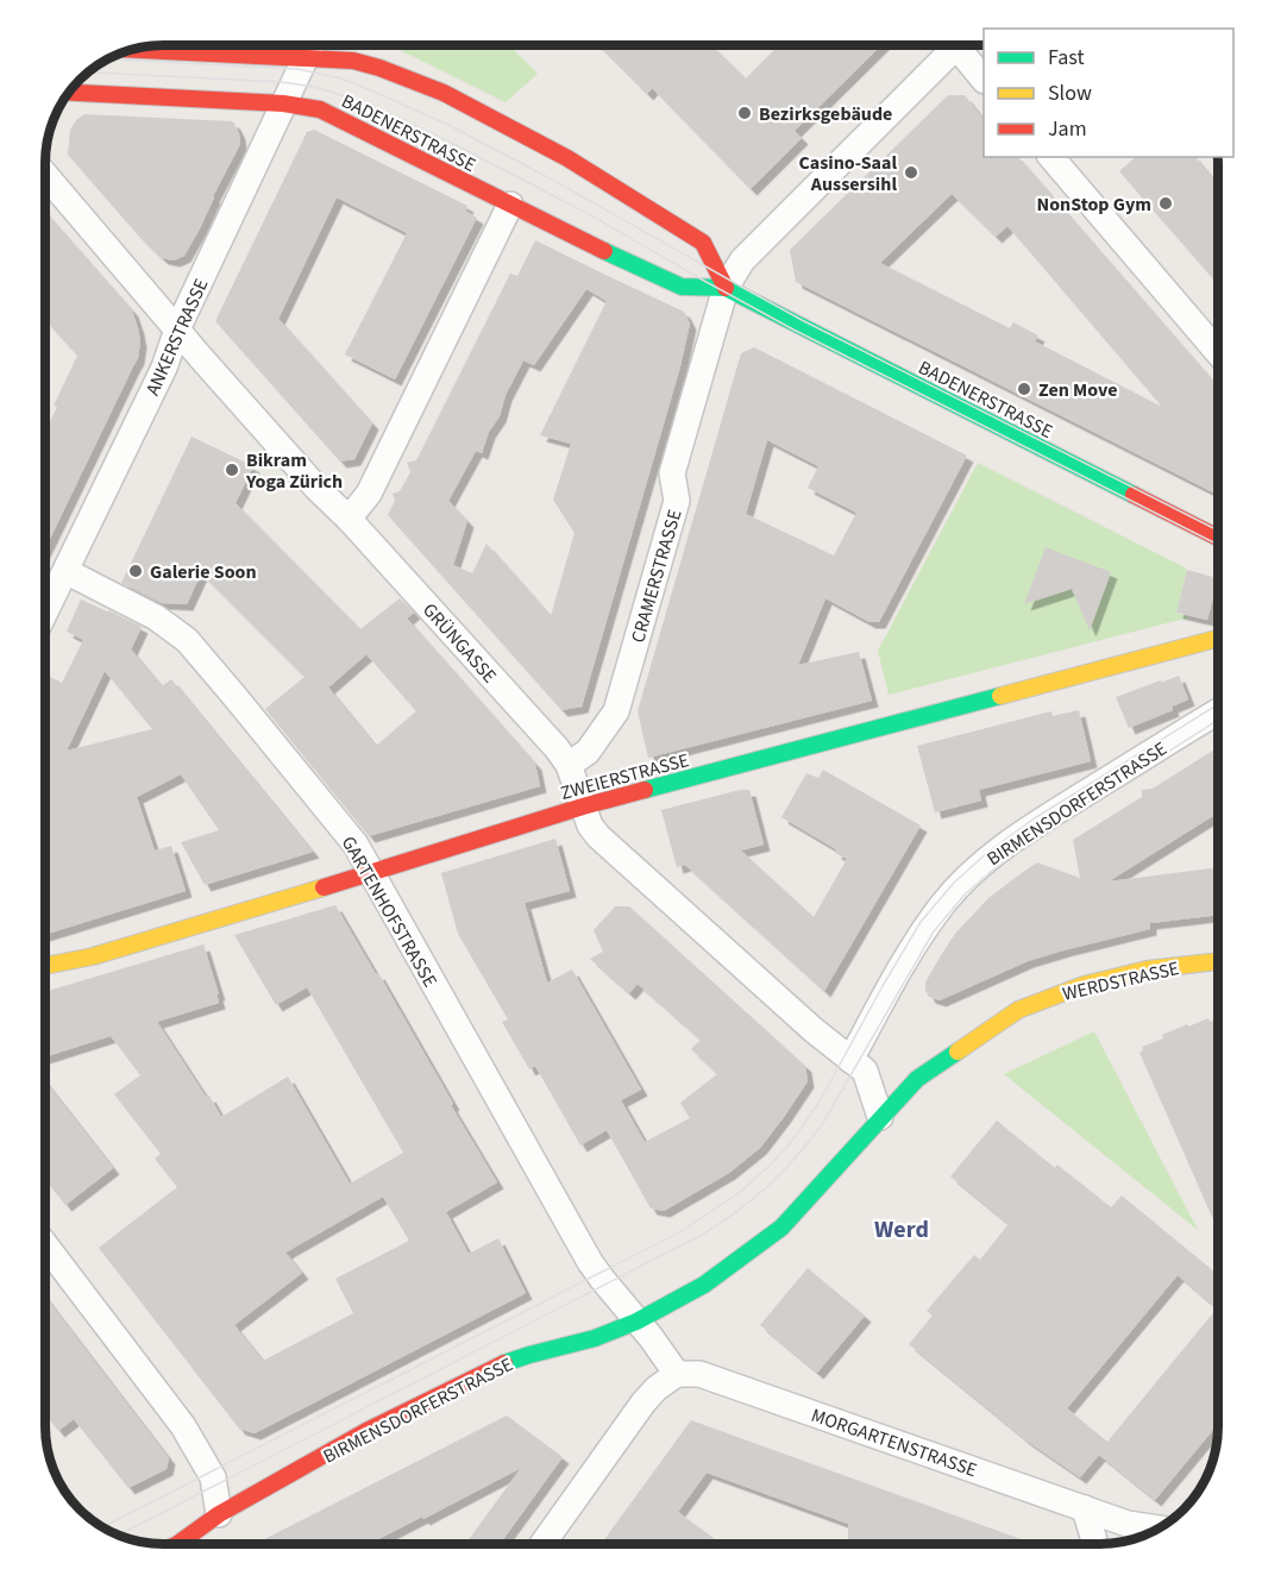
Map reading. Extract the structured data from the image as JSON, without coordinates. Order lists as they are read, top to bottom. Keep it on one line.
{"streets":{"street":["BADENERSTRASSE","ANKERSTRASSE","CRAMERSTRASSE","GRÜNGASSE","ZWEIERSTRASSE","BIRMENSDORFERSTRASSE","GARTENHOFSTRASSE","WERDSTRASSE","MORGARTENSTRASSE"]},"crossings":[["BADENERSTRASSE","ANKERSTRASSE"],["BADENERSTRASSE","CRAMERSTRASSE"],["ANKERSTRASSE","GRÜNGASSE"],["ANKERSTRASSE","GARTENHOFSTRASSE"],["CRAMERSTRASSE","GRÜNGASSE"],["GRÜNGASSE","ZWEIERSTRASSE"],["GRÜNGASSE","BIRMENSDORFERSTRASSE"],["GRÜNGASSE","WERDSTRASSE"],["ZWEIERSTRASSE","GARTENHOFSTRASSE"],["BIRMENSDORFERSTRASSE","GARTENHOFSTRASSE"],["BIRMENSDORFERSTRASSE","WERDSTRASSE"]],"districts":["Werd"],"places":["Bezirksgebäude","Casino-Saal Aussersihl","NonStop Gym","Zen Move","Bikram Yoga Zürich","Galerie Soon"],"legend":["Fast","Slow","Jam"]}
